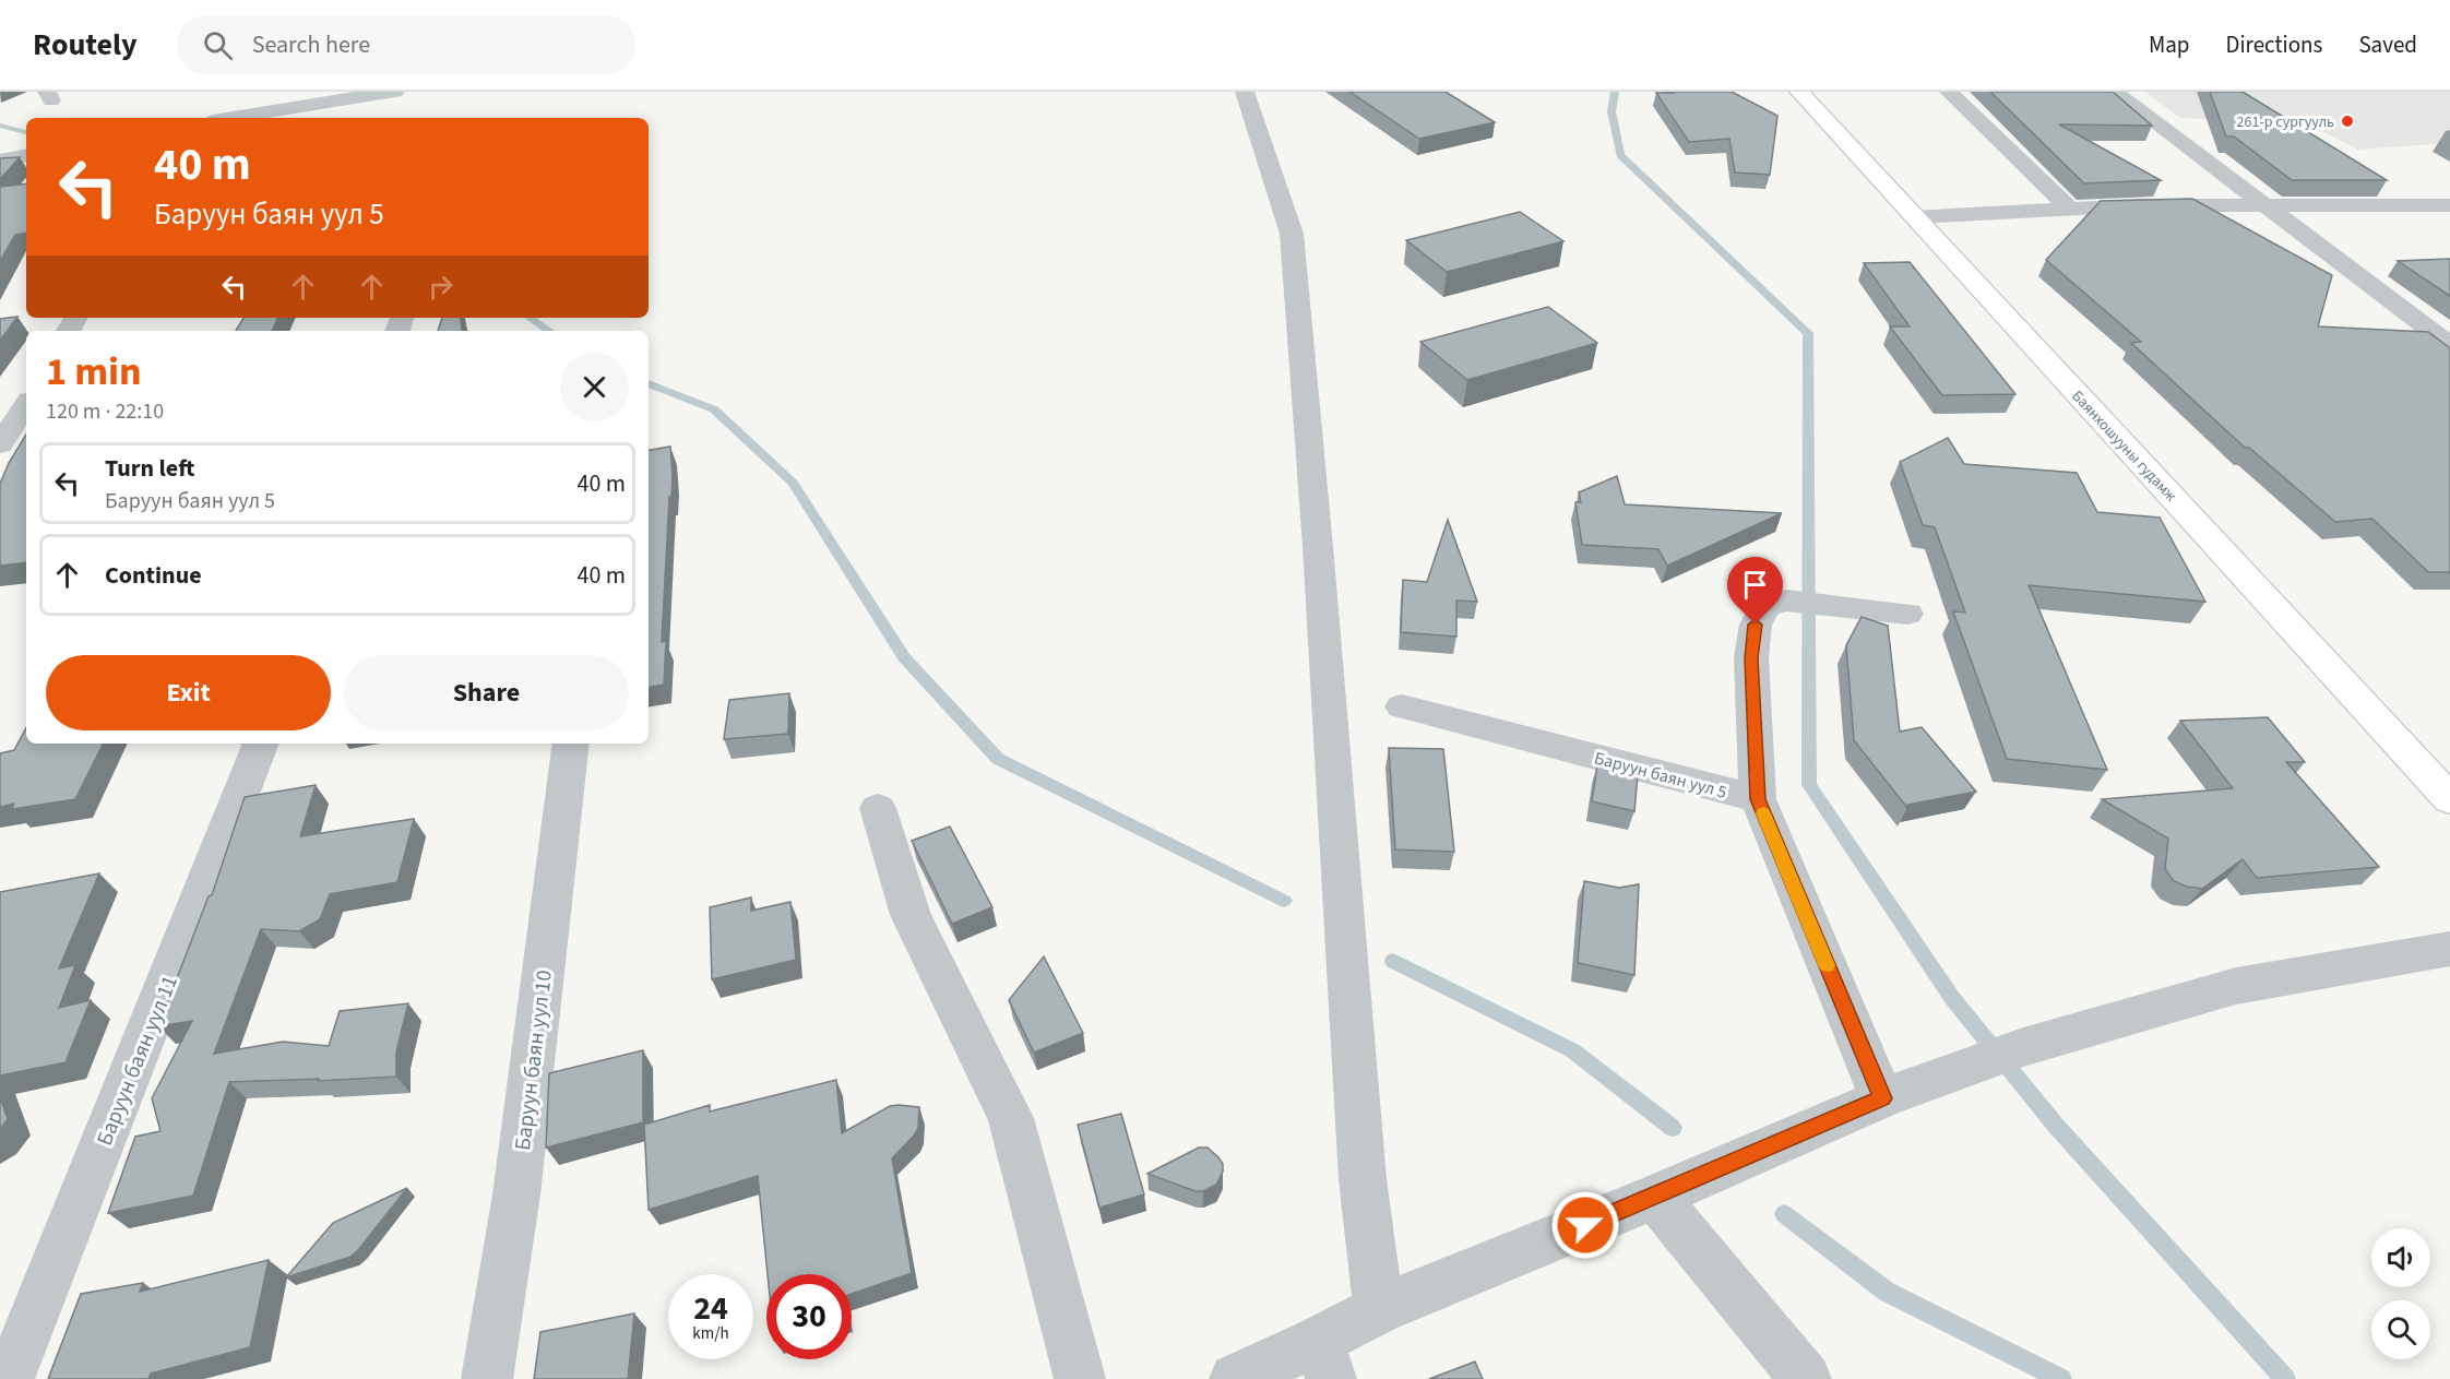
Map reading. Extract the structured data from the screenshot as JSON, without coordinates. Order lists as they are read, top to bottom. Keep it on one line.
{"streets":{"main road":["Баянхошууны гудамж"],"street":["Баруун баян уул 5","Баруун баян уул 11","Баруун баян уул 10"]},"places":["261-р сургууль"],"page":{"header":"Routely","search":"Search here","nav":["Map","Directions","Saved"],"turn":["40 m","Баруун баян уул 5"],"heading":["1 min","120 m · 22:10"],"list":[{"name":"Turn left","note":"Баруун баян уул 5","value":"40 m"},{"name":"Continue","value":"40 m"}],"buttons":["Exit","Share"],"speed":"24 km/h","limit":"30"}}
